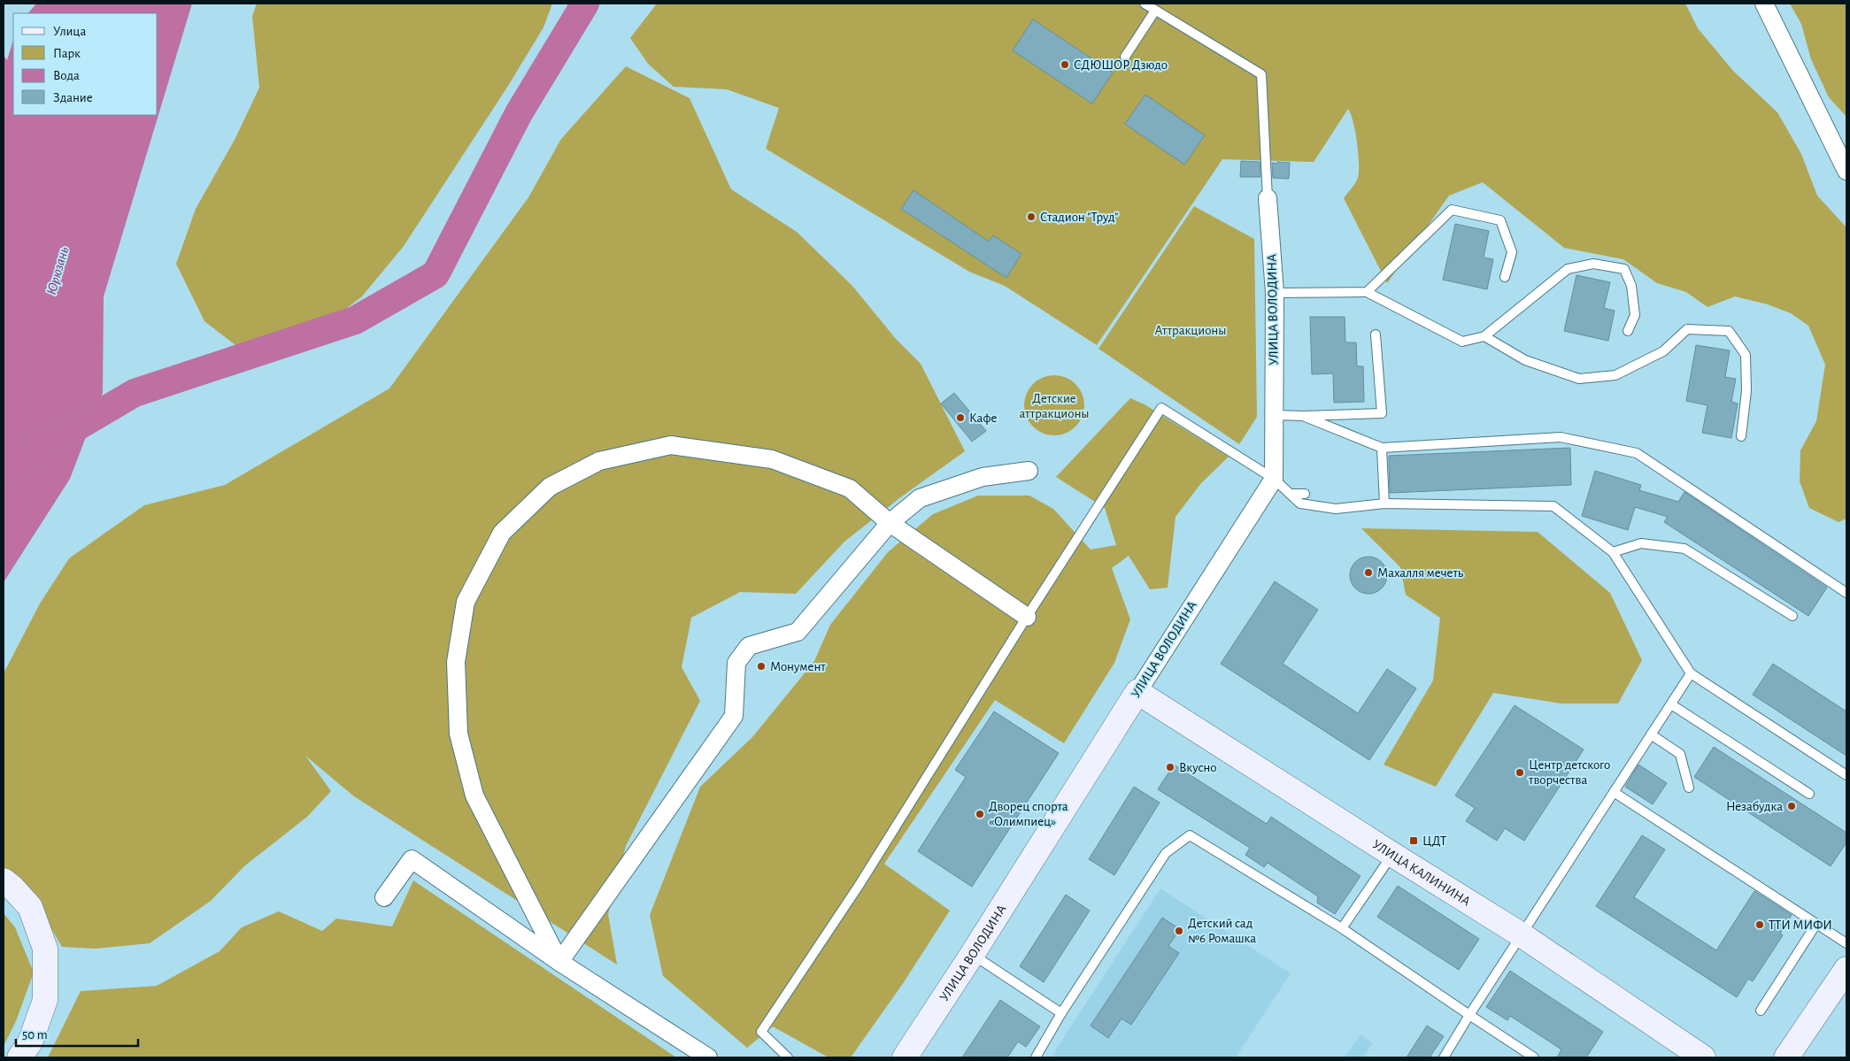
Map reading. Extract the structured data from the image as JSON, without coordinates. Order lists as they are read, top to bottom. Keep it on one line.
{"streets":{"street":["УЛИЦА ВОЛОДИНА","УЛИЦА КАЛИНИНА"]},"crossings":[["УЛИЦА ВОЛОДИНА","УЛИЦА КАЛИНИНА"]],"water":["Юрюзань"],"parks":["Аттракционы","Детские аттракционы"],"places":{"other":["СДЮШОР Дзюдо","Стадион \"Труд\"","Кафе","Махалля мечеть","Монумент","Вкусно","Центр детского творчества","Незабудка","Дворец спорта «Олимпиец»","ТТИ МИФИ","Детский сад №6 Ромашка"],"transit":["ЦДТ"]},"legend":["Улица","Парк","Вода","Здание"],"scale_bar":"50 m"}
